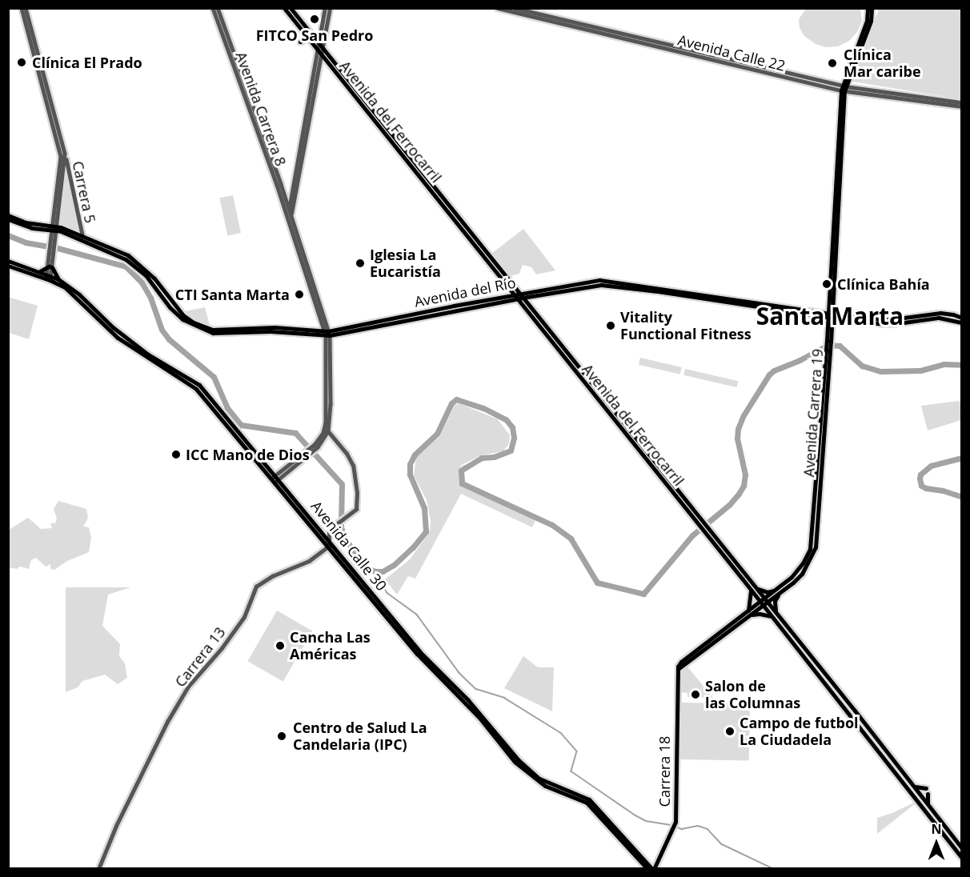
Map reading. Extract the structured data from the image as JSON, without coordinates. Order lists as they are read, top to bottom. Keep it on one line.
{"streets":{"main road":["Avenida del Ferrocarril","Avenida del Río","Avenida Carrera 19","Avenida Calle 30","Carrera 18"],"street":["Avenida Calle 22","Avenida Carrera 8","Carrera 5","Carrera 13"]},"crossings":[["Avenida Calle 22","Avenida Carrera 19"],["Avenida Carrera 8","Avenida del Río"],["Avenida del Ferrocarril","Avenida del Río"],["Avenida del Ferrocarril","Avenida Carrera 19"],["Carrera 5","Avenida del Río"],["Avenida del Río","Avenida Carrera 19"],["Avenida Carrera 19","Carrera 18"],["Avenida Calle 30","Carrera 13"],["Avenida Calle 30","Carrera 18"]],"districts":["Santa Marta"],"places":["FITCO San Pedro","Clínica El Prado","Clínica Mar caribe","Iglesia La Eucaristía","Clínica Bahía","CTI Santa Marta","Vitality Functional Fitness","ICC Mano de Dios","Cancha Las Américas","Salon de las Columnas","Campo de futbol La Ciudadela","Centro de Salud La Candelaria (IPC)"],"north":"top"}
